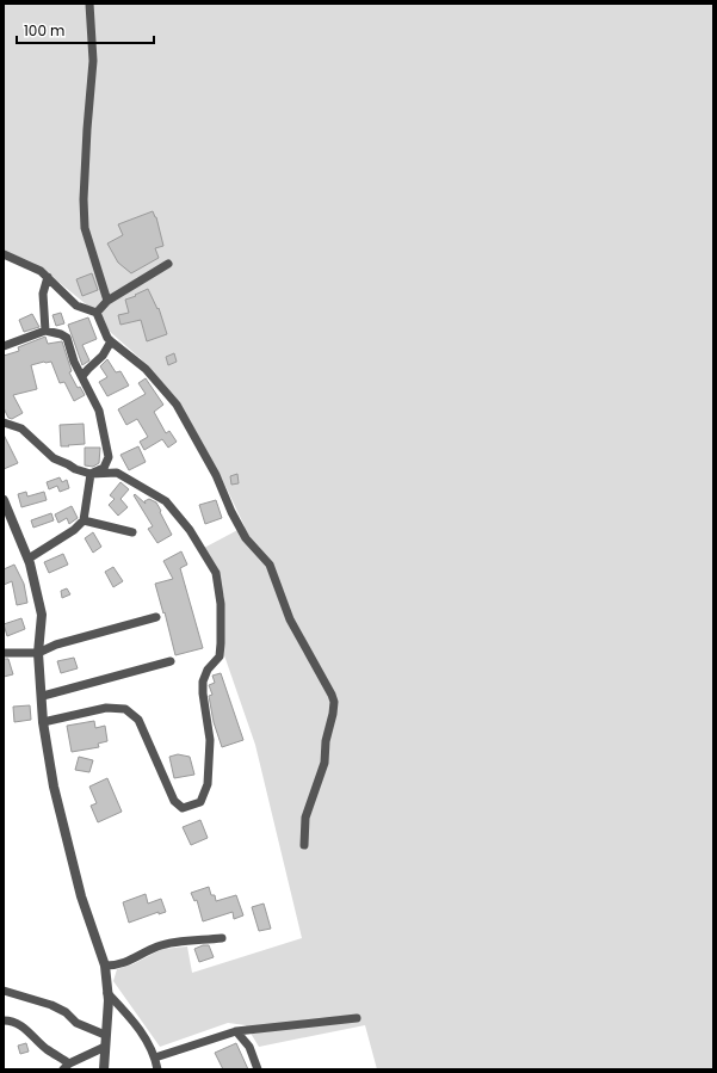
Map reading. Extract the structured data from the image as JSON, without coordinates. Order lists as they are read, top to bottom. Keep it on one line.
{"scale_bar":"100 m"}
